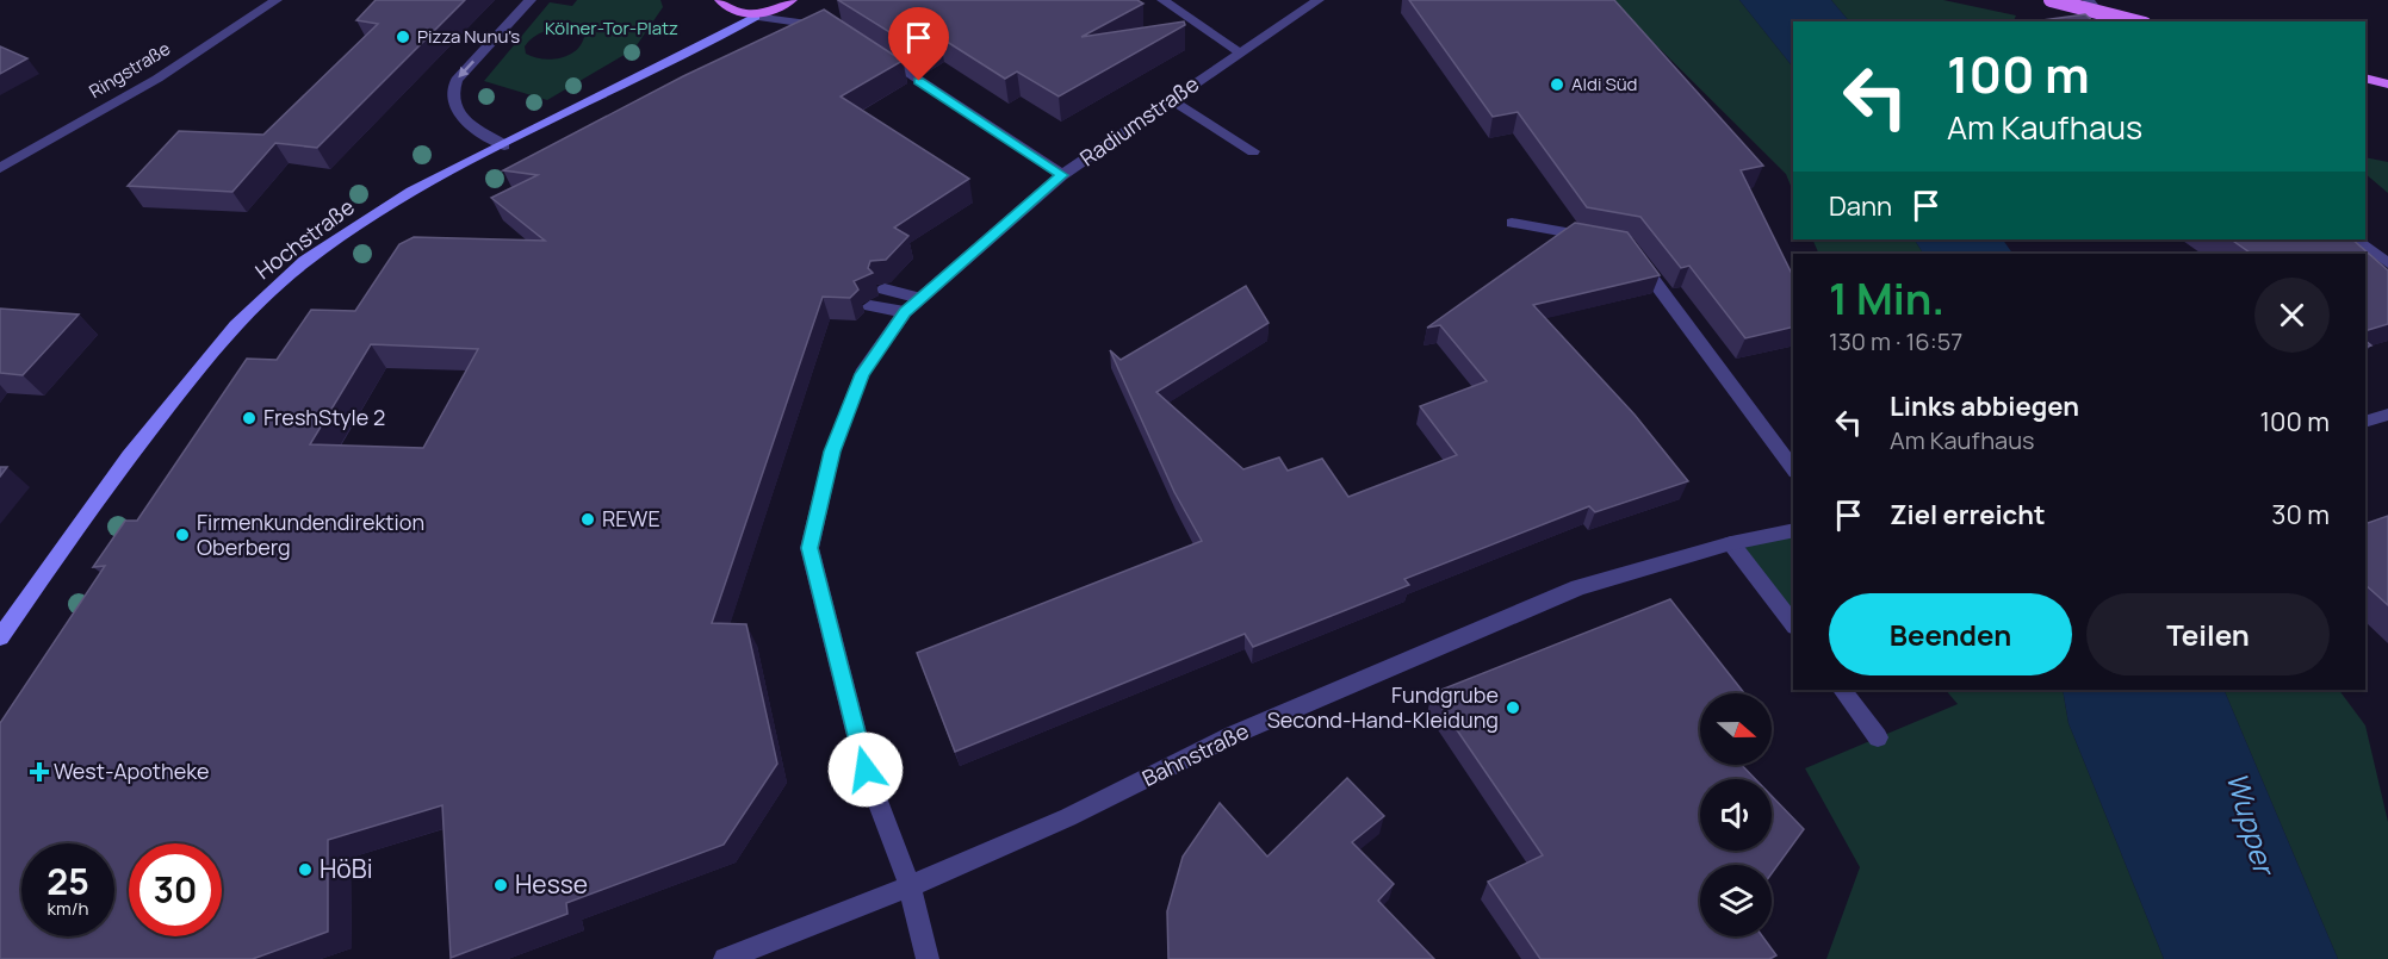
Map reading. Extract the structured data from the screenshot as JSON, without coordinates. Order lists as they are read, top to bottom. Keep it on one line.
{"streets":{"street":["Ringstraße","Radiumstraße","Hochstraße","Bahnstraße"]},"crossings":[["Radiumstraße","Bahnstraße"]],"water":["Wupper"],"parks":["Kölner-Tor-Platz"],"places":{"other":["Pizza Nunu's","Aldi Süd","FreshStyle 2","REWE","Firmenkundendirektion Oberberg","Fundgrube Second-Hand-Kleidung","HöBi","Hesse"],"health":["West-Apotheke"]},"north":"right","page":{"turn":["100 m","Am Kaufhaus"],"then":"Dann","heading":["1 Min.","130 m · 16:57"],"list":[{"name":"Links abbiegen","note":"Am Kaufhaus","value":"100 m"},{"name":"Ziel erreicht","value":"30 m"}],"buttons":["Beenden","Teilen"],"speed":"25 km/h","limit":"30"}}
